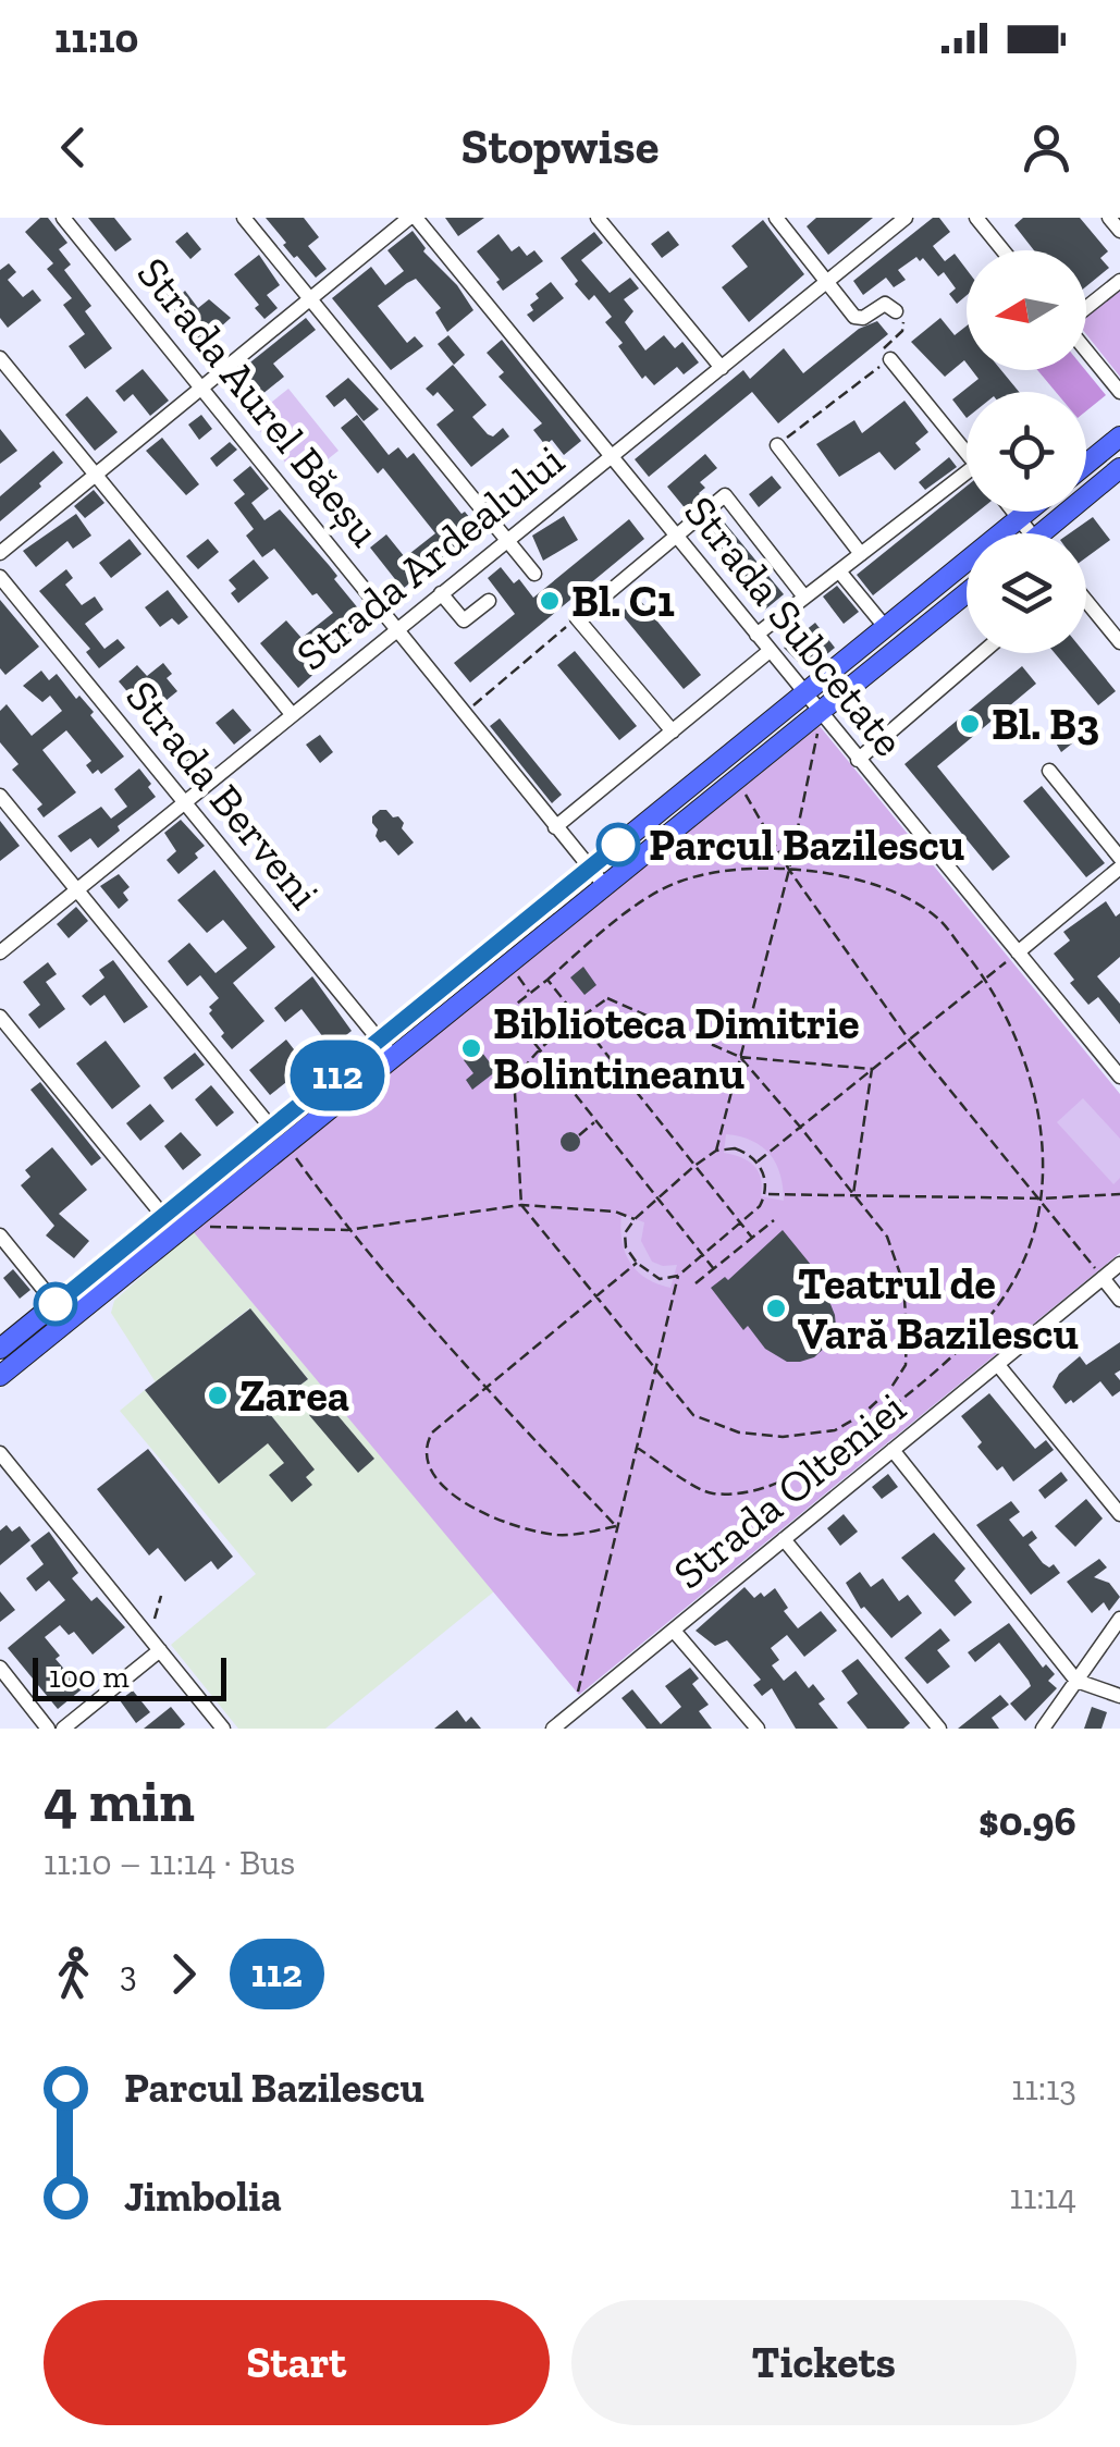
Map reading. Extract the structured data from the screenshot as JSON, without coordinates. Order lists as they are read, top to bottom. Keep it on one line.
{"streets":{"street":["Strada Aurel Băeșu","Strada Ardealului","Strada Subcetate","Strada Berveni","Strada Olteniei"]},"crossings":[["Strada Aurel Băeșu","Strada Ardealului"],["Strada Ardealului","Strada Subcetate"],["Strada Ardealului","Strada Berveni"]],"places":["Bl. C1","Bl. B3","Parcul Bazilescu","Biblioteca Dimitrie Bolintineanu","Teatrul de Vară Bazilescu","Zarea"],"lines":["bus line 112"],"scale_bar":"100 m","north":"left","page":{"status":"11:10","header":"Stopwise","on_map":"112","scale":"100 m","heading":["4 min","11:10 – 11:14 · Bus","$0.96"],"legs":["3","112"],"list":[{"name":"Parcul Bazilescu","value":"11:13"},{"name":"Jimbolia","value":"11:14"}],"buttons":["Start","Tickets"]}}
